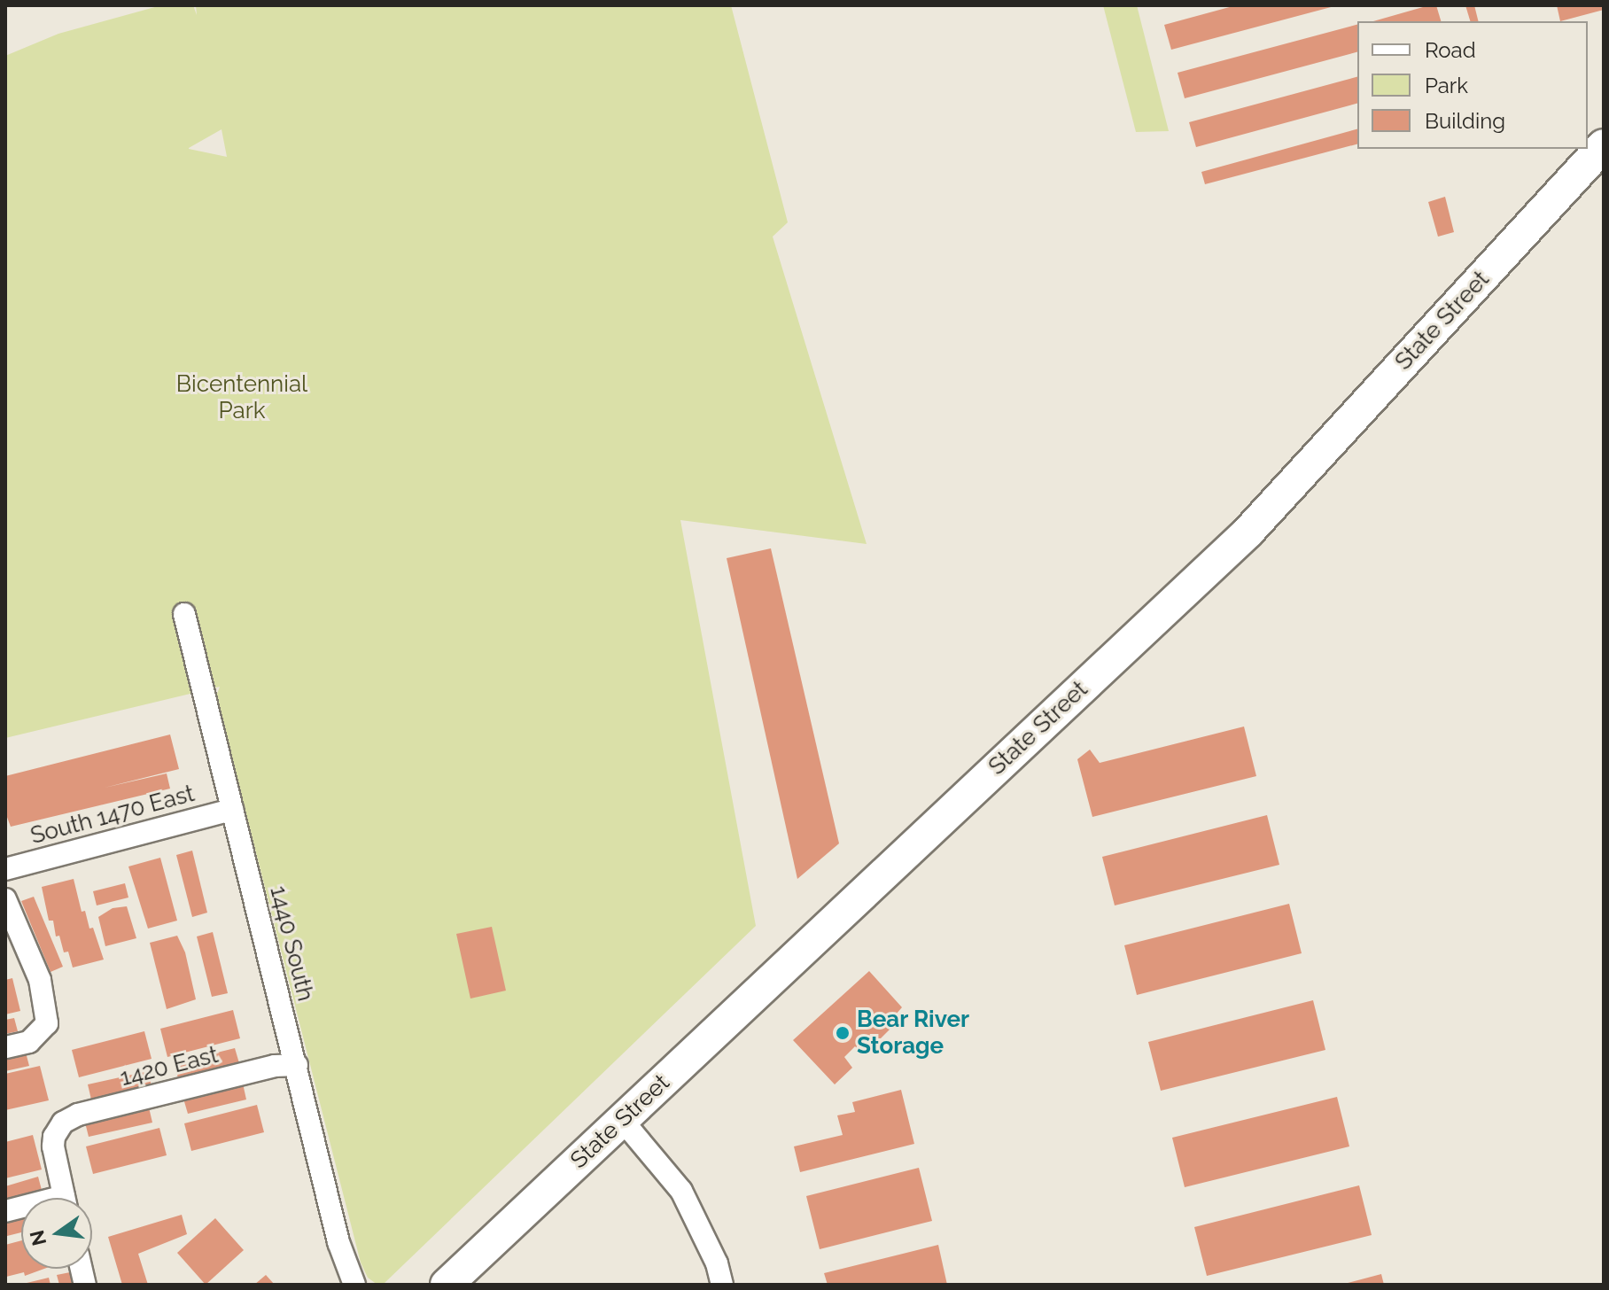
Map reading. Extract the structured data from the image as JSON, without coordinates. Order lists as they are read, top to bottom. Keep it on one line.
{"streets":{"main road":["State Street"],"street":["South 1470 East","1440 South","1420 East"]},"crossings":[["South 1470 East","1440 South"],["1440 South","1420 East"]],"parks":["Bicentennial Park"],"places":["Bear River Storage"],"legend":["Road","Park","Building"],"north":"left"}
